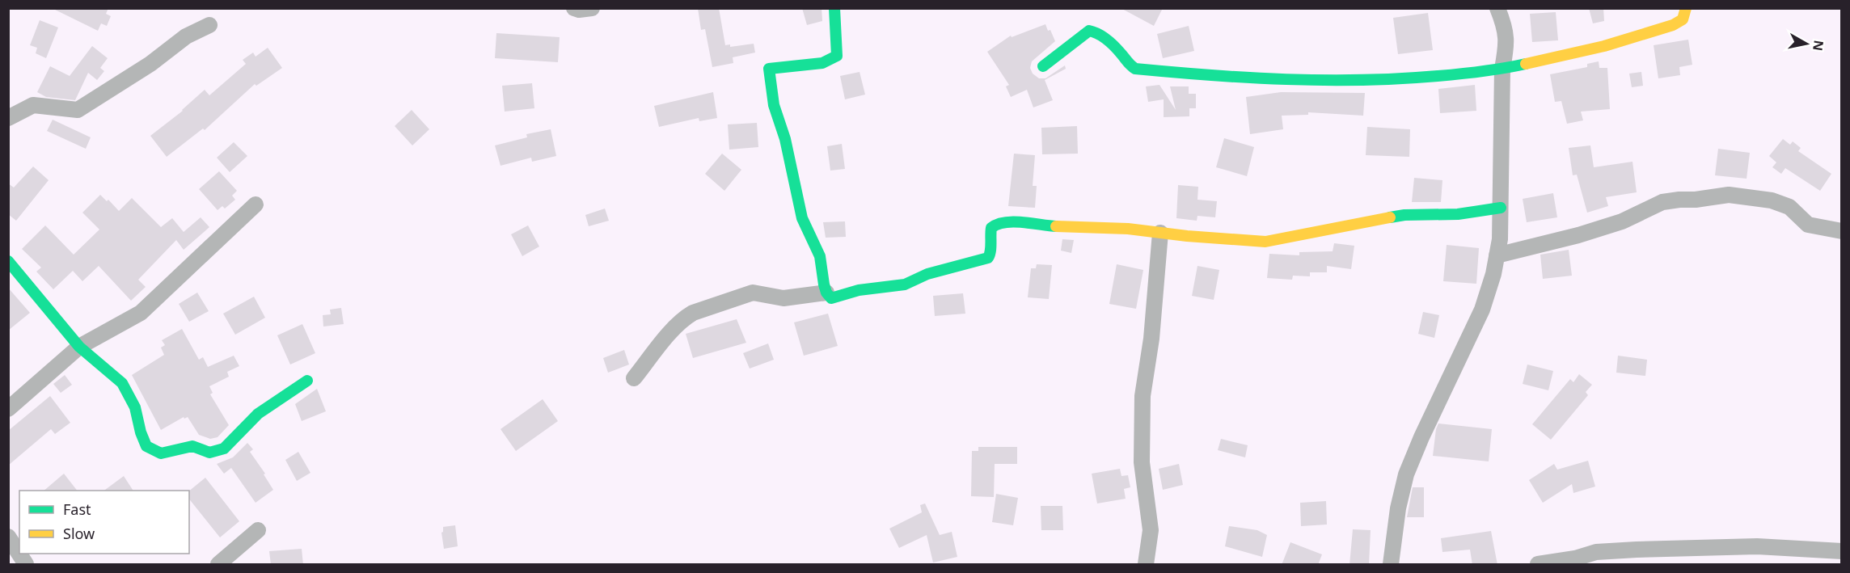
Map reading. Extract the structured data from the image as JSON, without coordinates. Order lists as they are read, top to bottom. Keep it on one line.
{"legend":["Fast","Slow"],"north":"right"}
